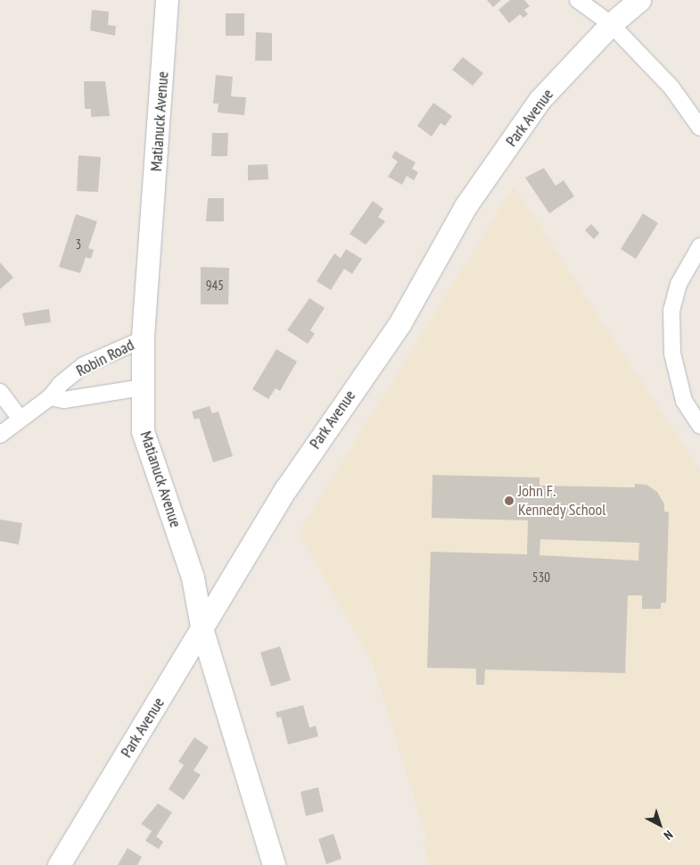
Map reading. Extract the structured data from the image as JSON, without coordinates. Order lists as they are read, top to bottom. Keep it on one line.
{"streets":{"main road":["Park Avenue","Matianuck Avenue"],"street":["Robin Road"]},"crossings":[["Park Avenue","Matianuck Avenue"],["Matianuck Avenue","Robin Road"]],"places":["John F. Kennedy School"],"house_numbers":["3","945","530"],"north":"bottom right"}
